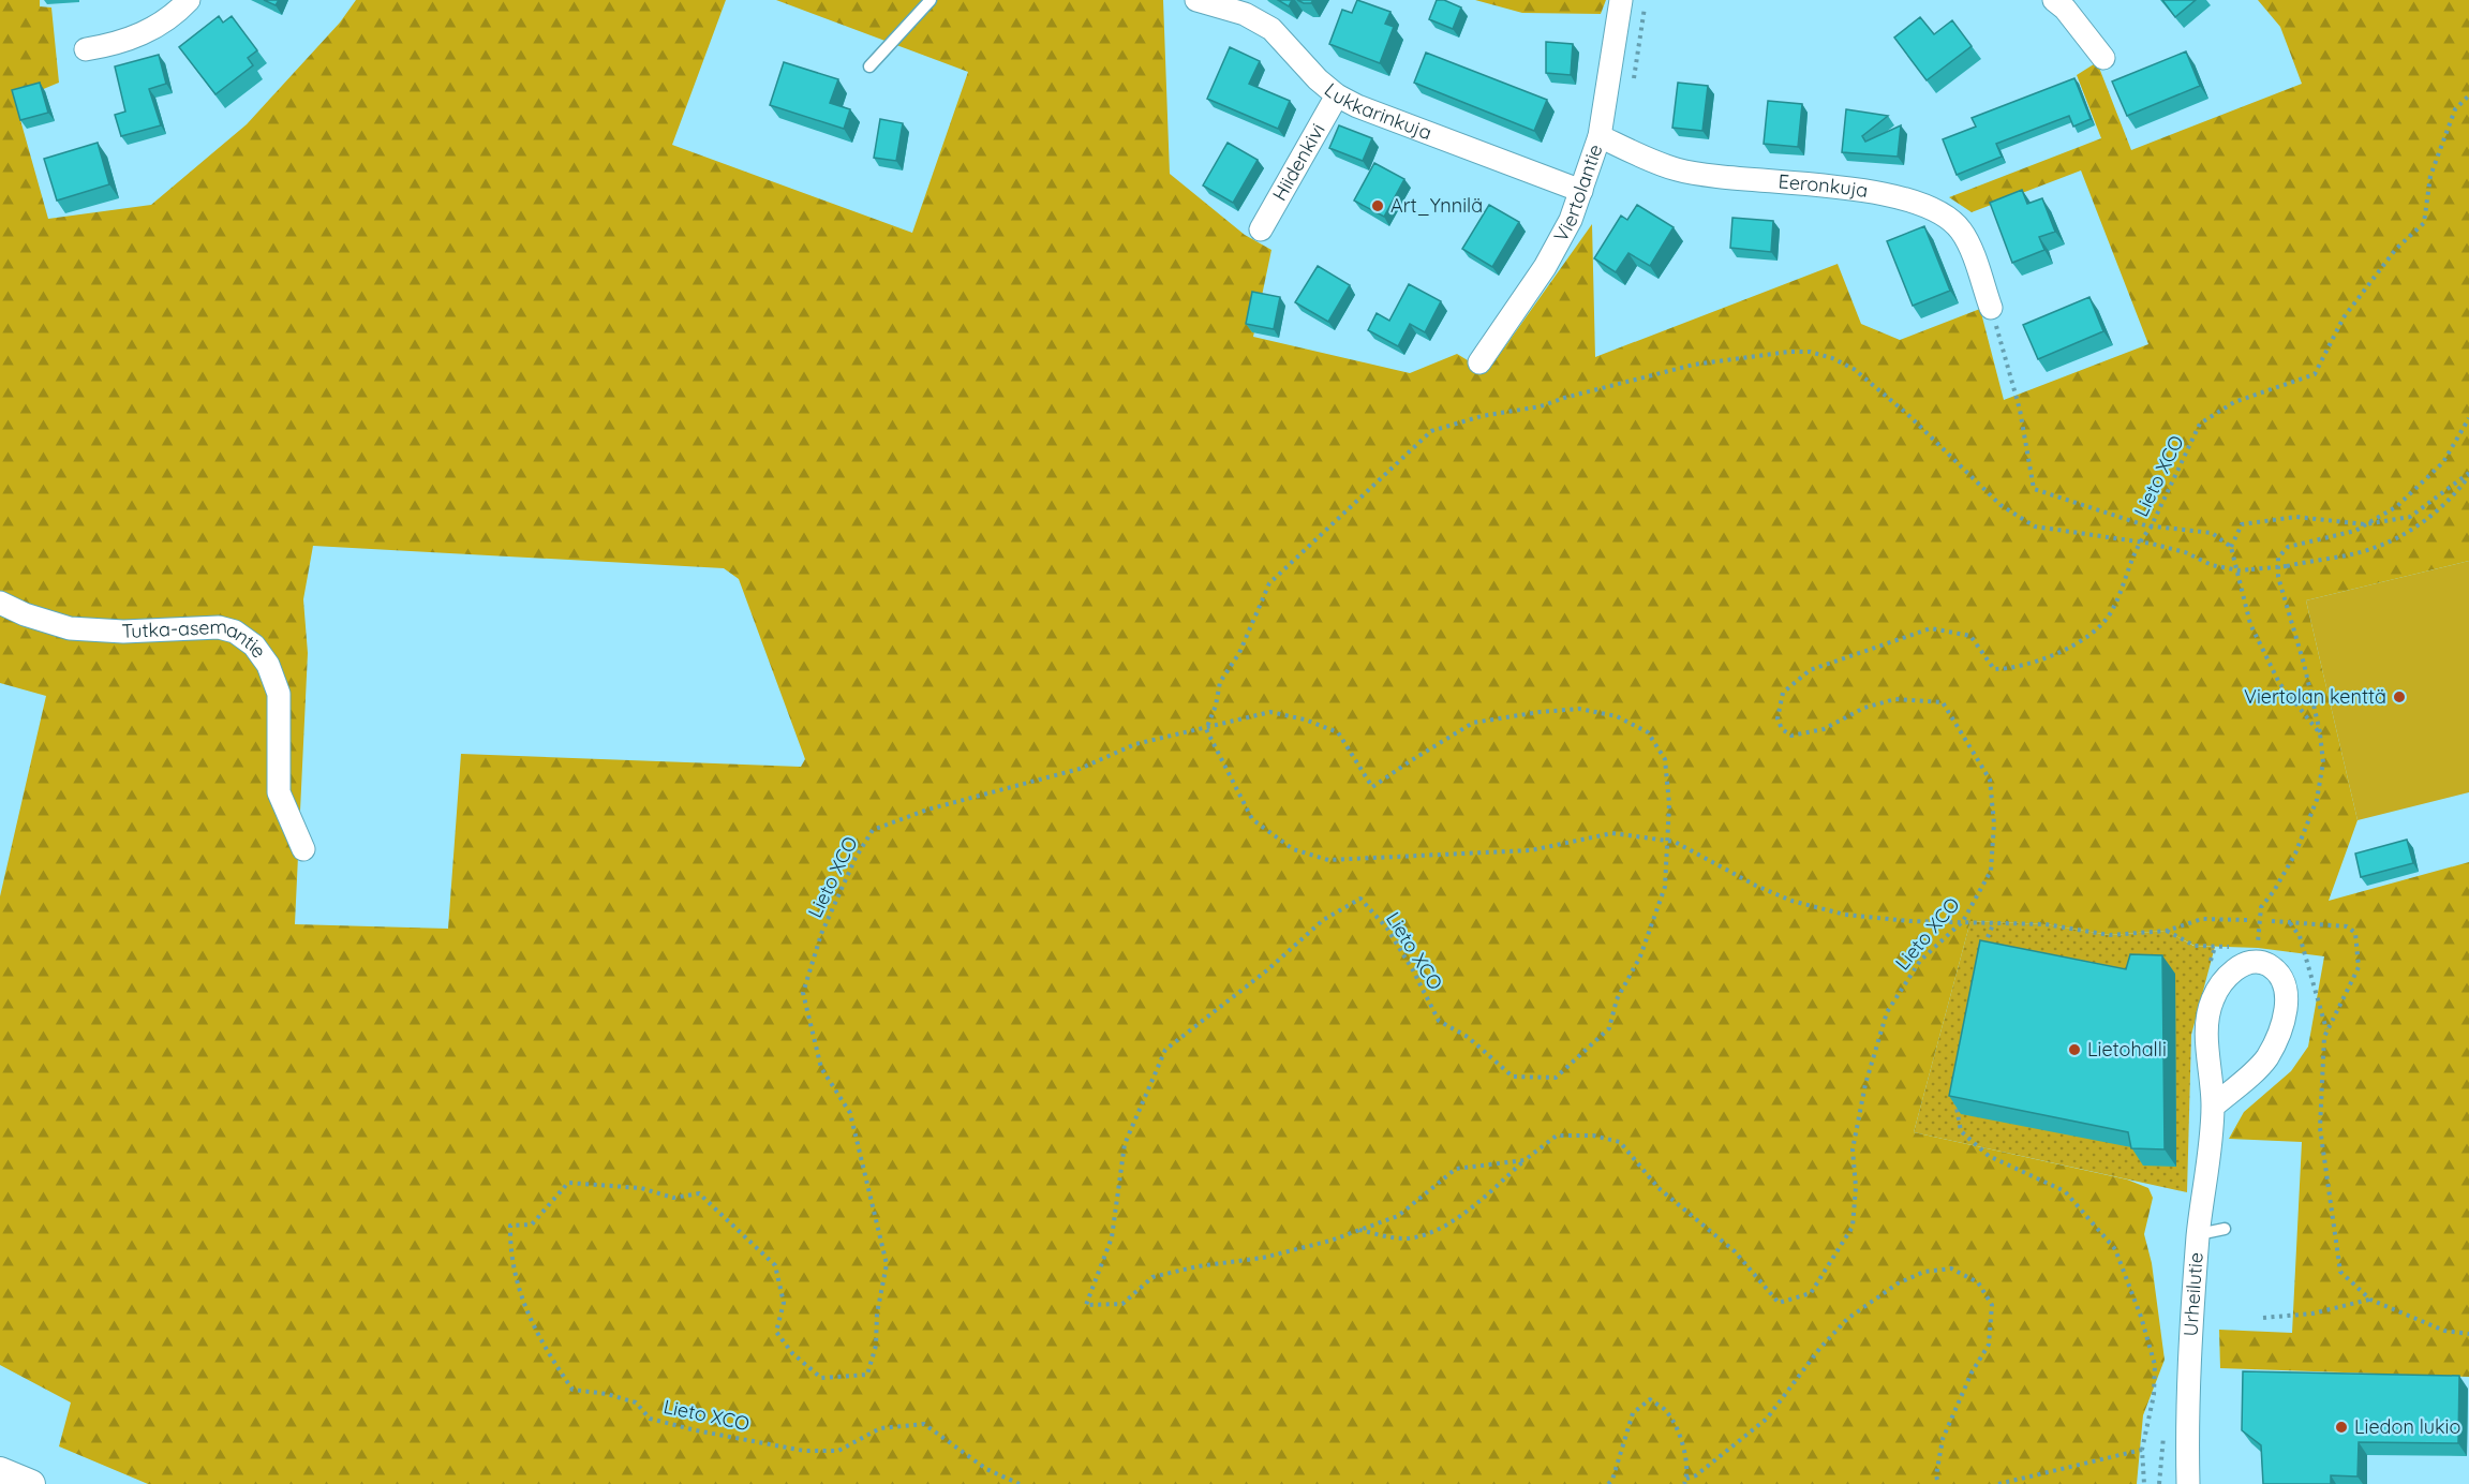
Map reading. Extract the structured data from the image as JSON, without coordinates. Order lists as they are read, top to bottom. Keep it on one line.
{"streets":{"street":["Lukkarinkuja","Hiidenkivi","Eeronkuja","Viertolantie","Tutka-asemantie","Urheilutie"],"path":["Lieto XCO"]},"crossings":[["Lukkarinkuja","Hiidenkivi"],["Lukkarinkuja","Viertolantie"],["Eeronkuja","Viertolantie"]],"places":["Art_Ynnilä","Viertolan kenttä","Lietohalli","Liedon lukio"]}
